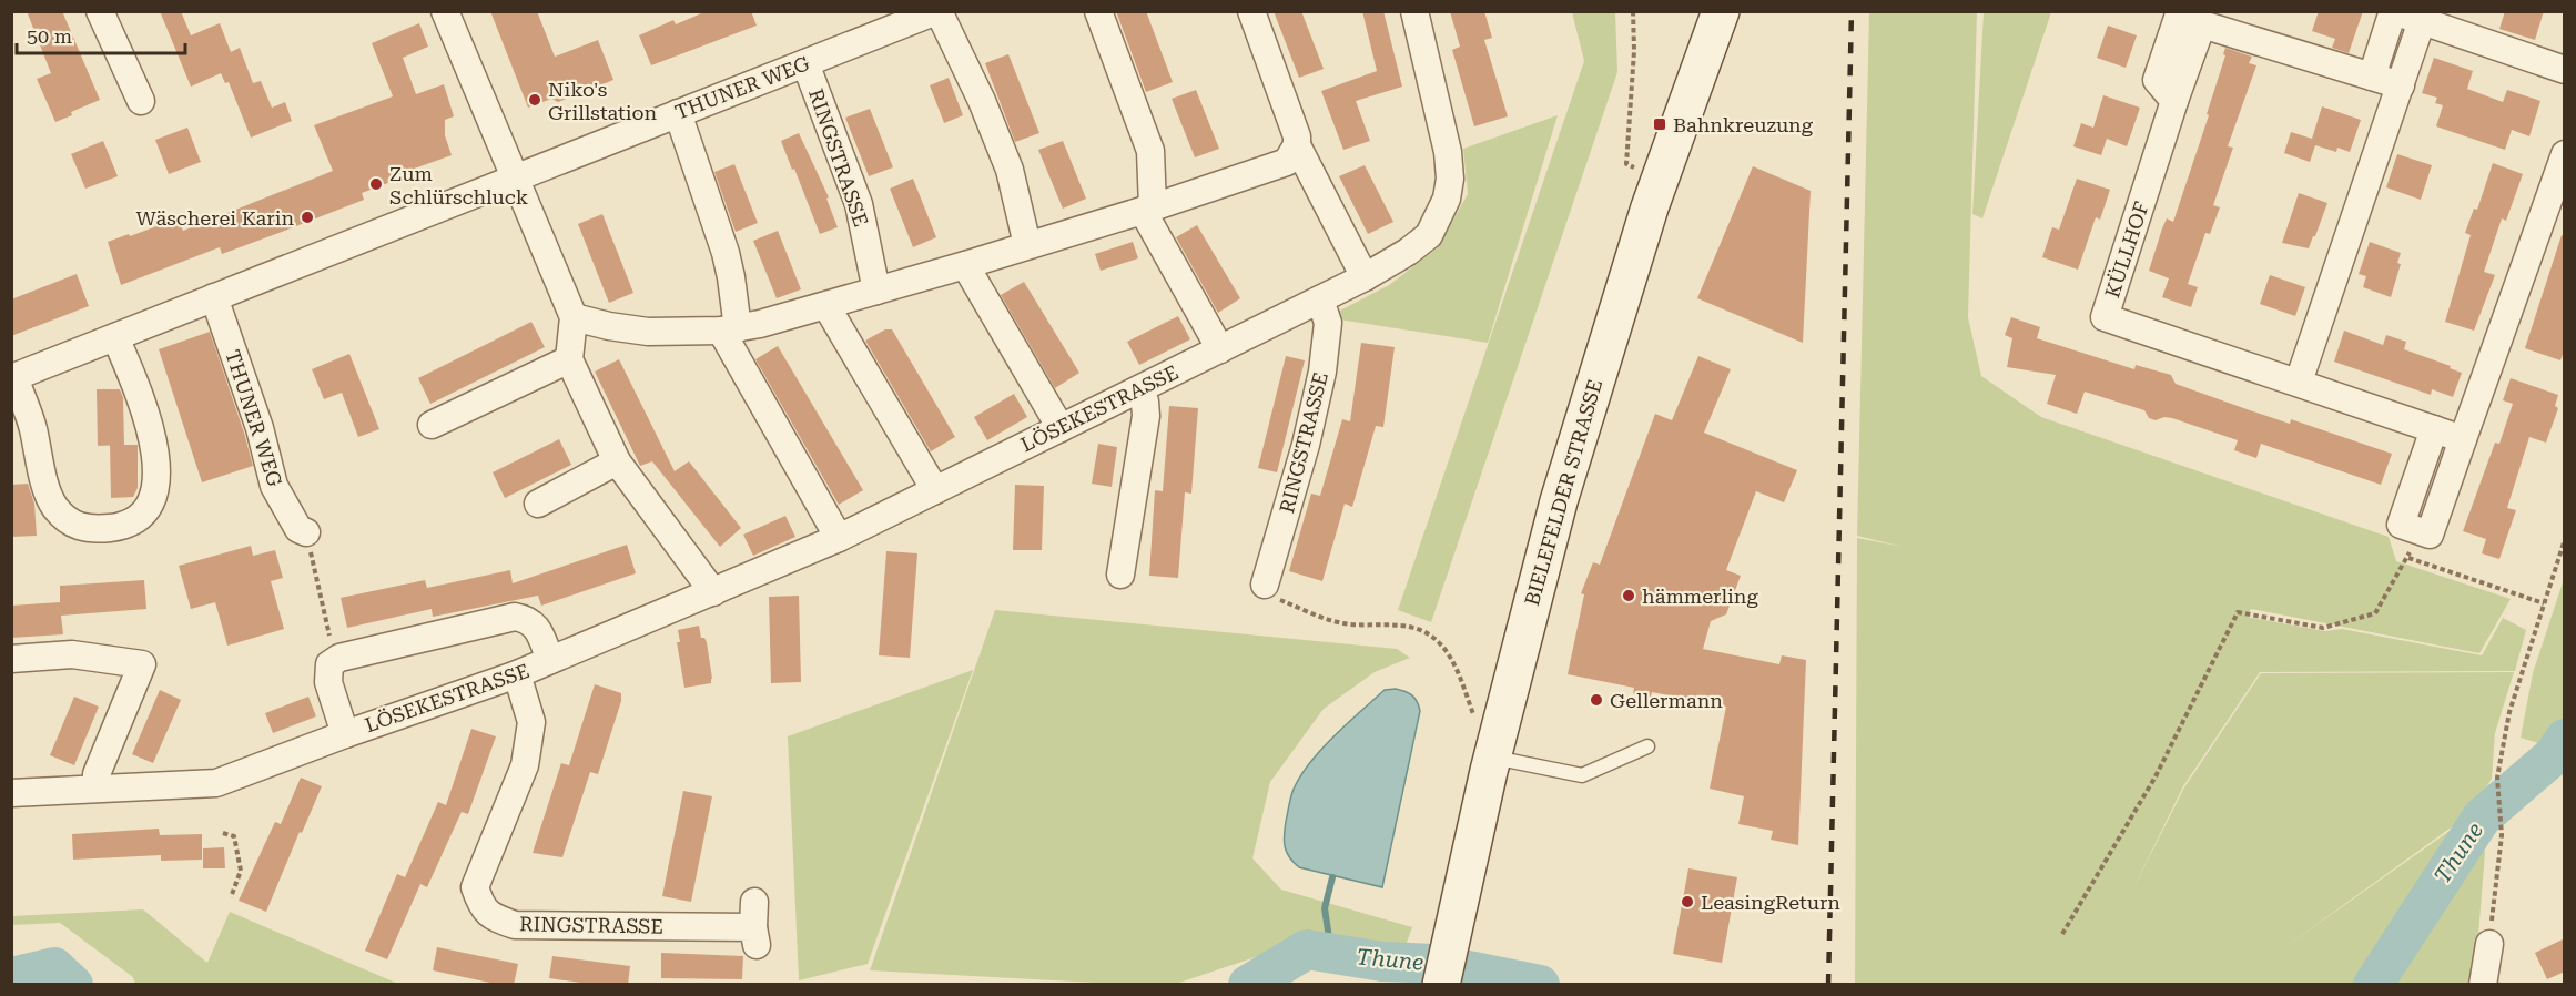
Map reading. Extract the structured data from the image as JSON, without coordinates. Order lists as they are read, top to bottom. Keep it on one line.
{"streets":{"main road":["BIELEFELDER STRASSE"],"street":["THUNER WEG","RINGSTRASSE","KÜLLHOF","LÖSEKESTRASSE"]},"crossings":[["THUNER WEG","RINGSTRASSE"],["RINGSTRASSE","LÖSEKESTRASSE"]],"water":["Thune"],"places":{"other":["Niko's Grillstation","Zum Schlürschluck","Wäscherei Karin","hämmerling","Gellermann","LeasingReturn"],"transit":["Bahnkreuzung"]},"scale_bar":"50 m"}
